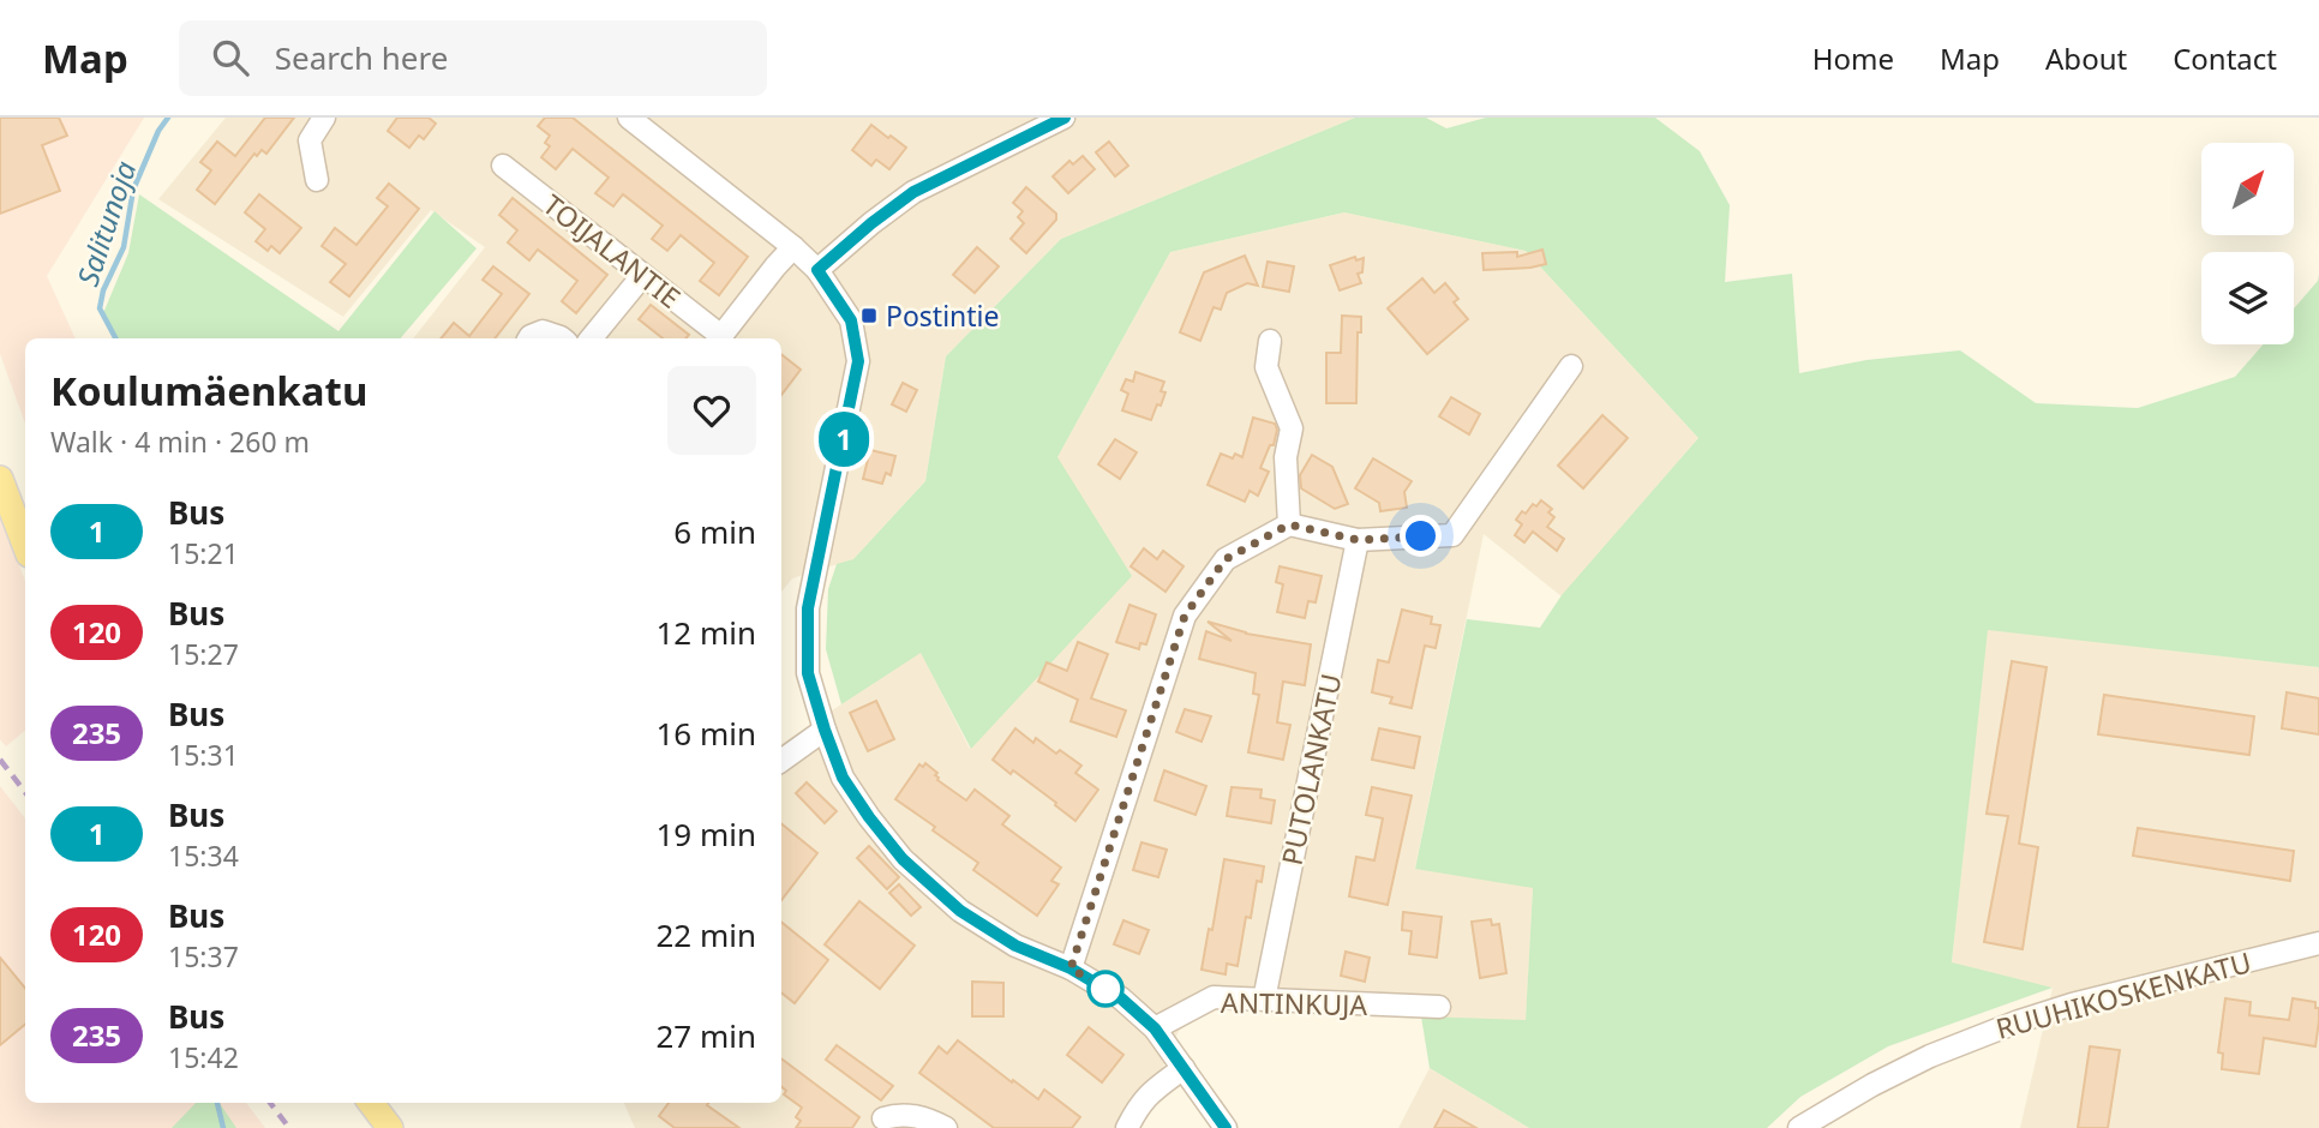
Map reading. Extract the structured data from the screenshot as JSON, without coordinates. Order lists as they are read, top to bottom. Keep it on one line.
{"streets":{"street":["TOIJALANTIE","PUTOLANKATU","RUUHIKOSKENKATU","ANTINKUJA"]},"crossings":[["PUTOLANKATU","ANTINKUJA"]],"water":["Salitunoja"],"places":{"transit":["Postintie"]},"lines":["bus line 1"],"north":"top right","page":{"header":"Map","search":"Search here","nav":["Home","Map","About","Contact"],"on_map":"1","heading":["Koulumäenkatu","Walk · 4 min · 260 m"],"list":[{"mark":"1","name":"Bus","note":"15:21","value":"6 min"},{"mark":"120","name":"Bus","note":"15:27","value":"12 min"},{"mark":"235","name":"Bus","note":"15:31","value":"16 min"},{"mark":"1","name":"Bus","note":"15:34","value":"19 min"},{"mark":"120","name":"Bus","note":"15:37","value":"22 min"},{"mark":"235","name":"Bus","note":"15:42","value":"27 min"}]}}
